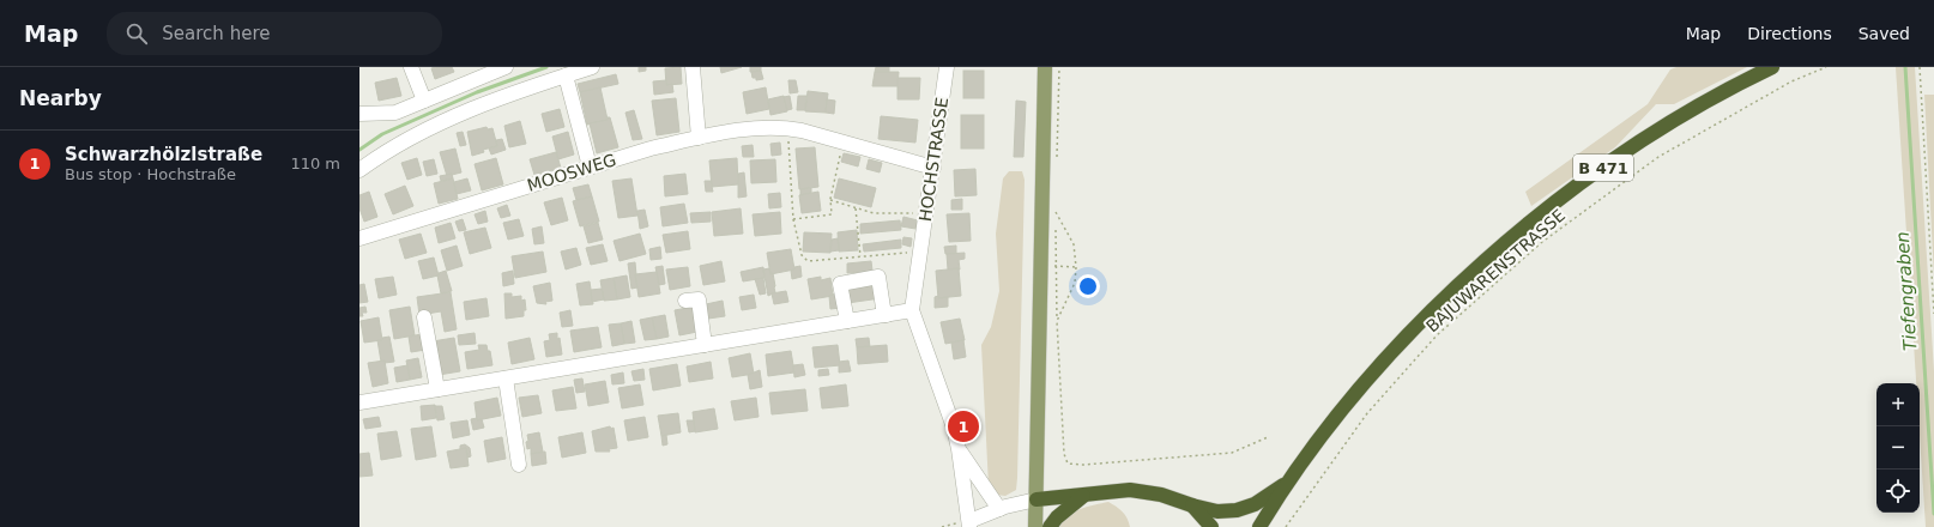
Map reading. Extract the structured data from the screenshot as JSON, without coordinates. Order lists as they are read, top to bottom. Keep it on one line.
{"streets":{"highway":["B 471"],"street":["HOCHSTRASSE","MOOSWEG"],"path":["BAJUWARENSTRASSE"]},"crossings":[["HOCHSTRASSE","MOOSWEG"]],"water":["Tiefengraben"],"page":{"header":"Map","search":"Search here","nav":["Map","Directions","Saved"],"heading":"Nearby","list":[{"mark":"1","name":"Schwarzhölzlstraße","note":"Bus stop · Hochstraße","value":"110 m"}],"map_buttons":["+","−"],"pins":"1"}}
